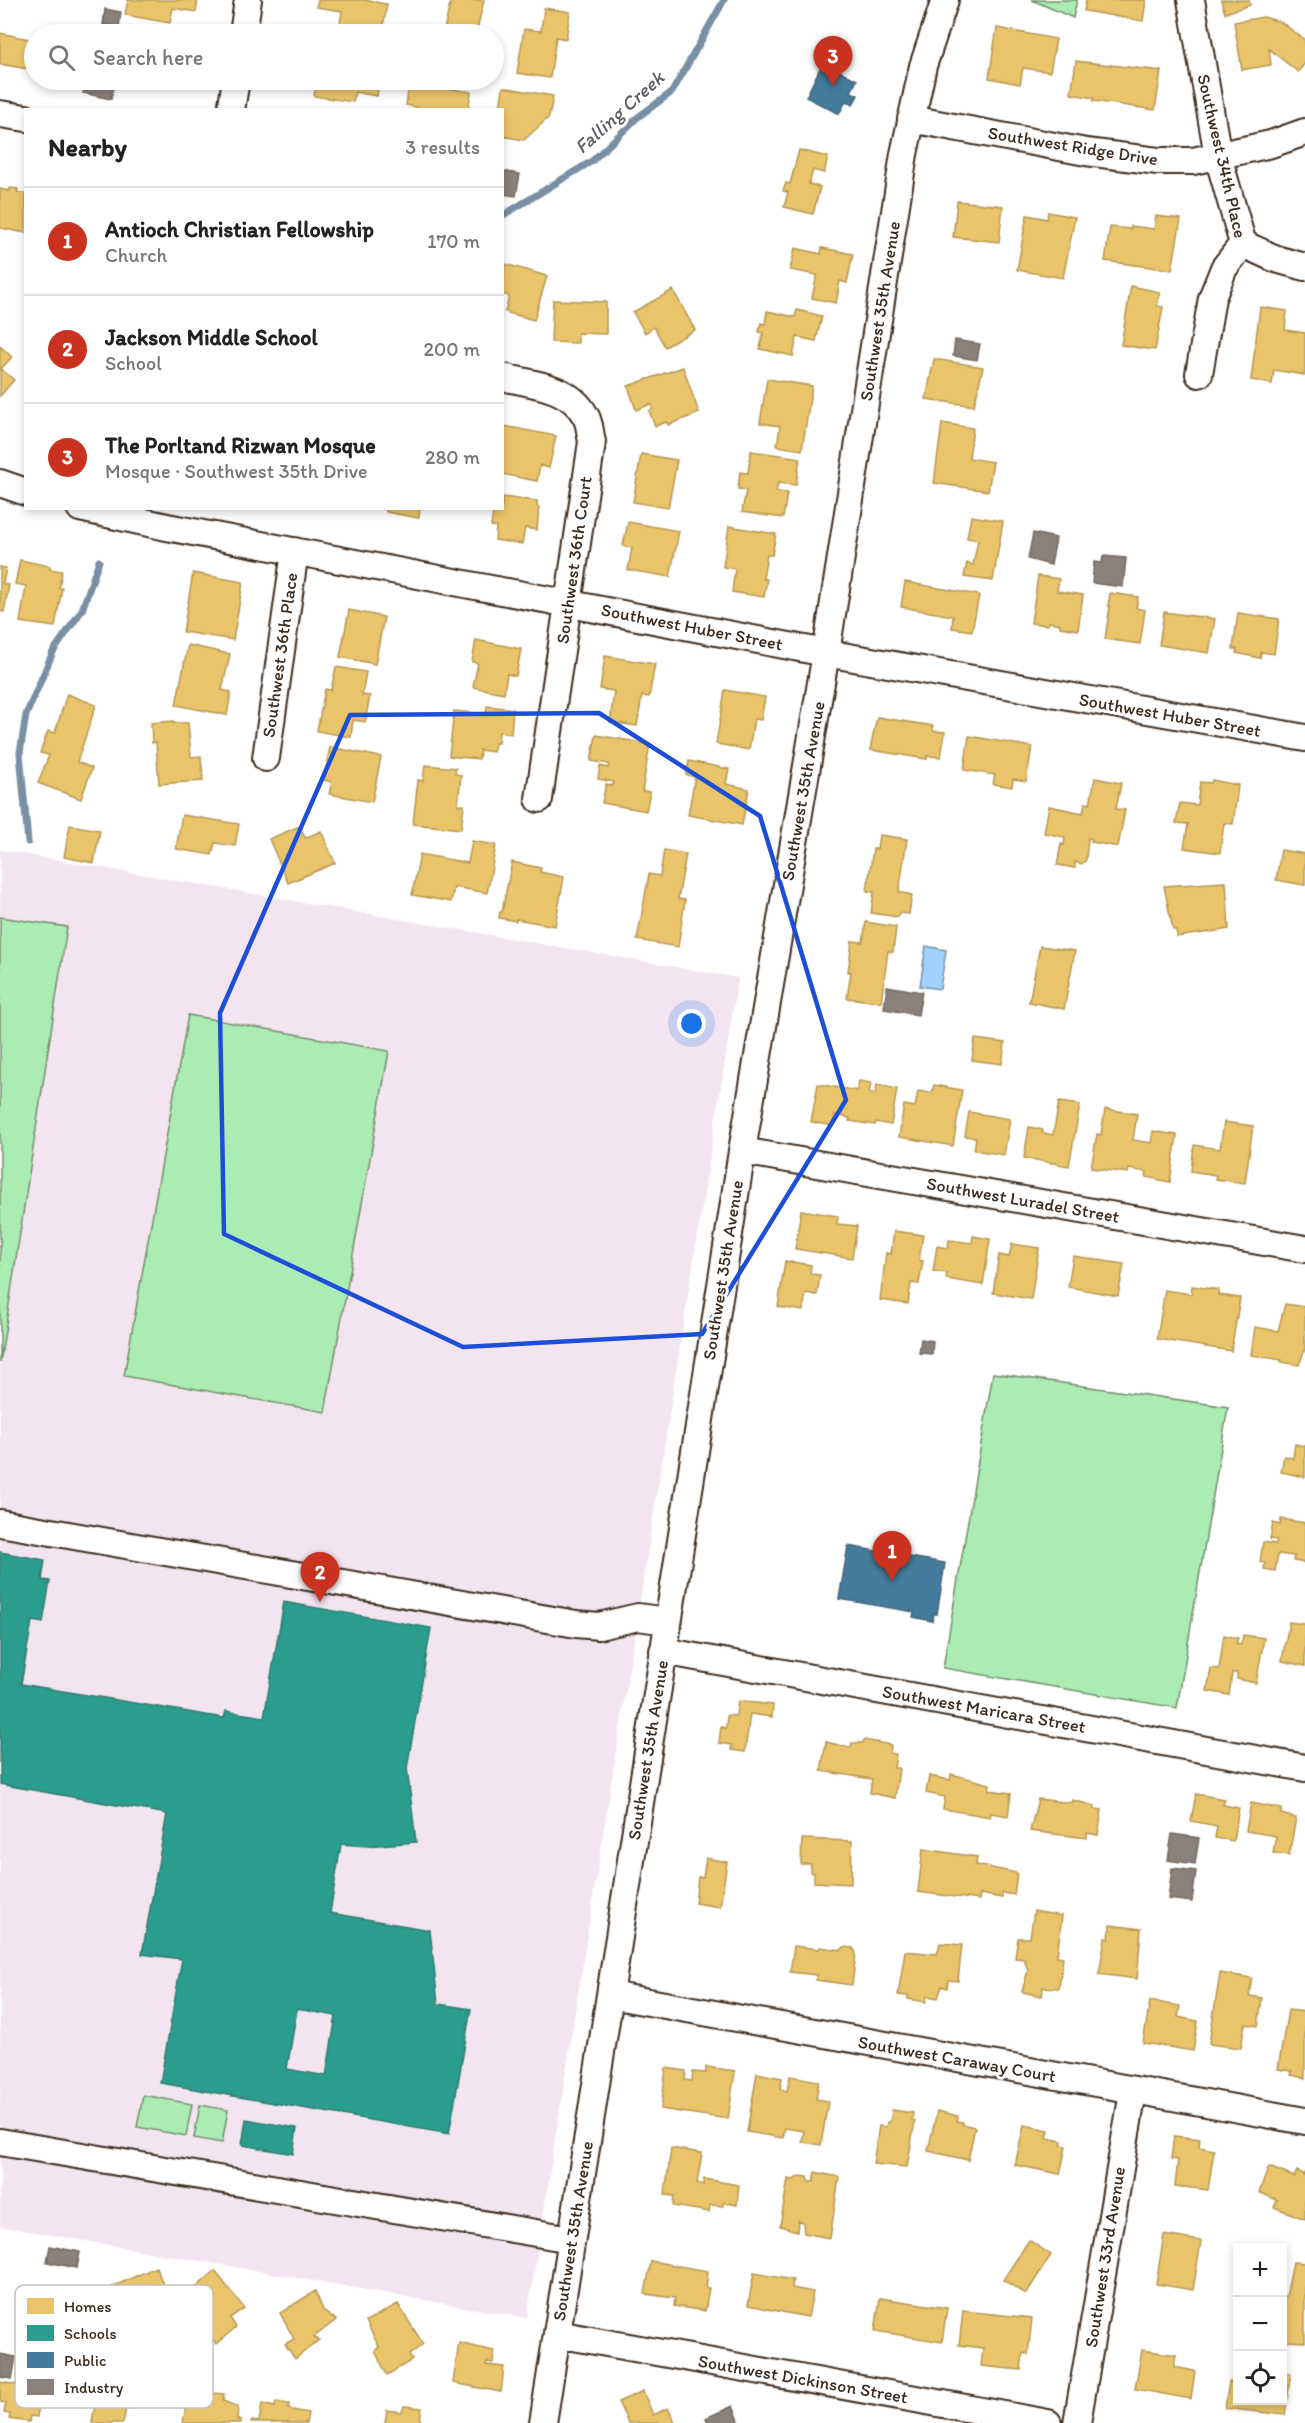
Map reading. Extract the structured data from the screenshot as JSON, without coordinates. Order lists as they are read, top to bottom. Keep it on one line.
{"streets":{"street":["Southwest Ridge Drive","Southwest 34th Place","Southwest 35th Avenue","Southwest 36th Court","Southwest Huber Street","Southwest 36th Place","Southwest Luradel Street","Southwest Maricara Street","Southwest Caraway Court","Southwest 33rd Avenue","Southwest Dickinson Street"]},"crossings":[["Southwest Ridge Drive","Southwest 34th Place"],["Southwest Ridge Drive","Southwest 35th Avenue"],["Southwest 35th Avenue","Southwest Huber Street"],["Southwest 35th Avenue","Southwest Luradel Street"],["Southwest 35th Avenue","Southwest Maricara Street"],["Southwest 35th Avenue","Southwest Caraway Court"],["Southwest 35th Avenue","Southwest Dickinson Street"],["Southwest 36th Court","Southwest Huber Street"],["Southwest Huber Street","Southwest 36th Place"],["Southwest Caraway Court","Southwest 33rd Avenue"]],"water":["Falling Creek"],"legend":["Homes","Schools","Public","Industry"],"page":{"search":"Search here","pins":["3","1","2"],"heading":["Nearby","3 results"],"list":[{"mark":"1","name":"Antioch Christian Fellowship","note":"Church","value":"170 m"},{"mark":"2","name":"Jackson Middle School","note":"School","value":"200 m"},{"mark":"3","name":"The Porltand Rizwan Mosque","note":"Mosque · Southwest 35th Drive","value":"280 m"}],"map_buttons":["+","−"]}}
